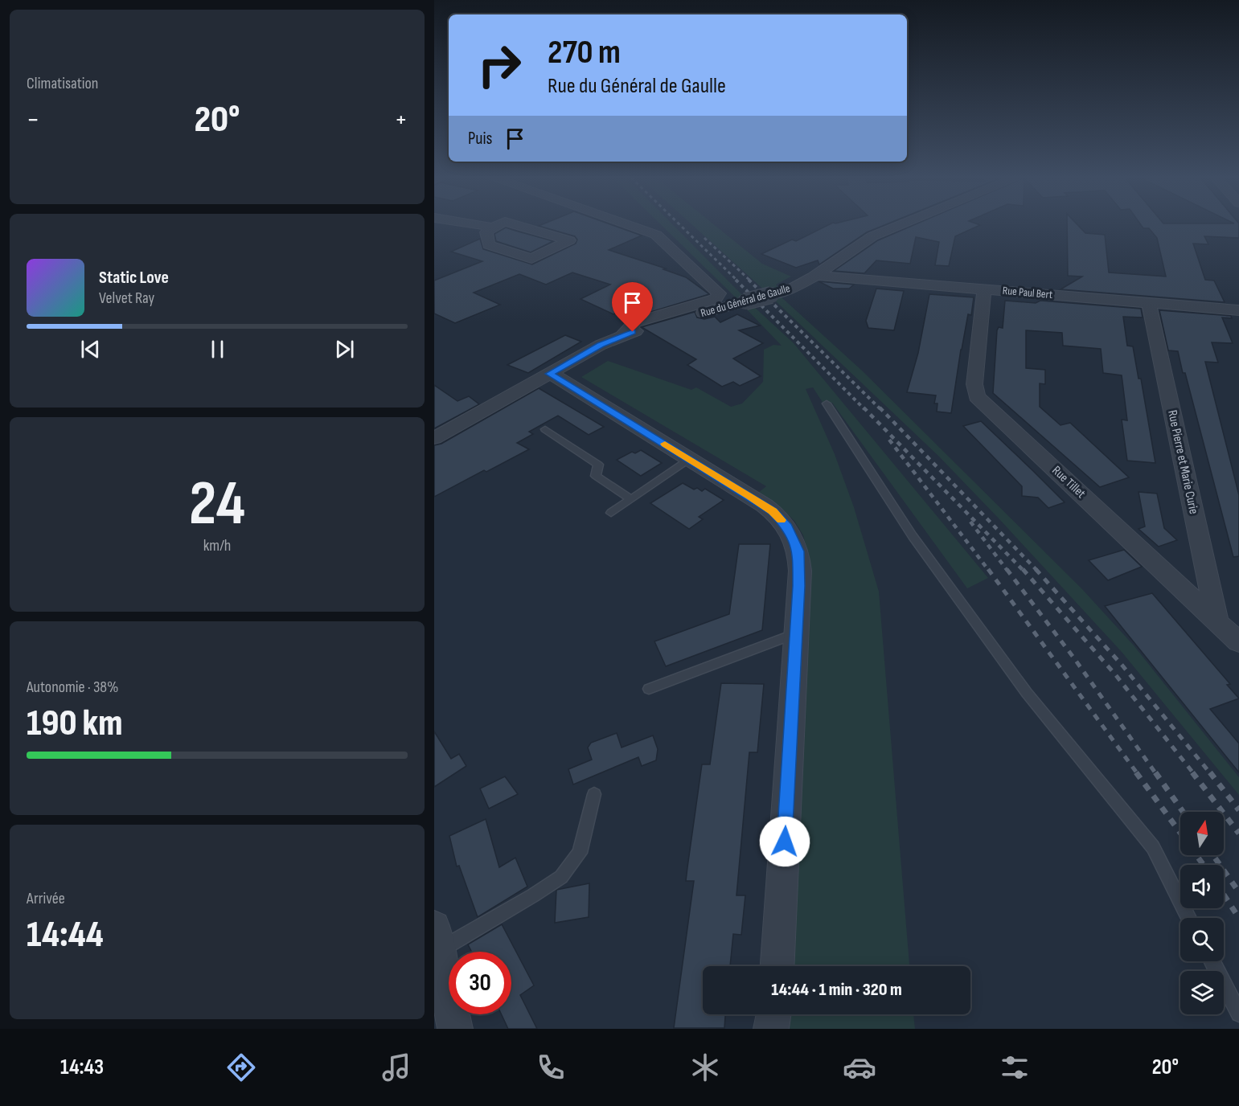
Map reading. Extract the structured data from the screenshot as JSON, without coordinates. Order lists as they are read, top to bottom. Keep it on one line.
{"streets":{"street":["Rue Paul Bert","Rue du Général de Gaulle","Rue Pierre et Marie Curie","Rue Tillet"]},"crossings":[["Rue Paul Bert","Rue du Général de Gaulle"],["Rue Paul Bert","Rue Pierre et Marie Curie"],["Rue Paul Bert","Rue Tillet"],["Rue Pierre et Marie Curie","Rue Tillet"]],"north":"top","page":{"tile":["Climatisation",["24","km/h"],["Autonomie · 38%","190 km"],["Arrivée","14:44"]],"turn":["270 m","Rue du Général de Gaulle"],"heat":["−","20°","+"],"then":"Puis","song":["Static Love","Velvet Ray"],"limit":"30","trip":"14:44 · 1 min · 320 m","tabs":["14:43","20°"]}}
